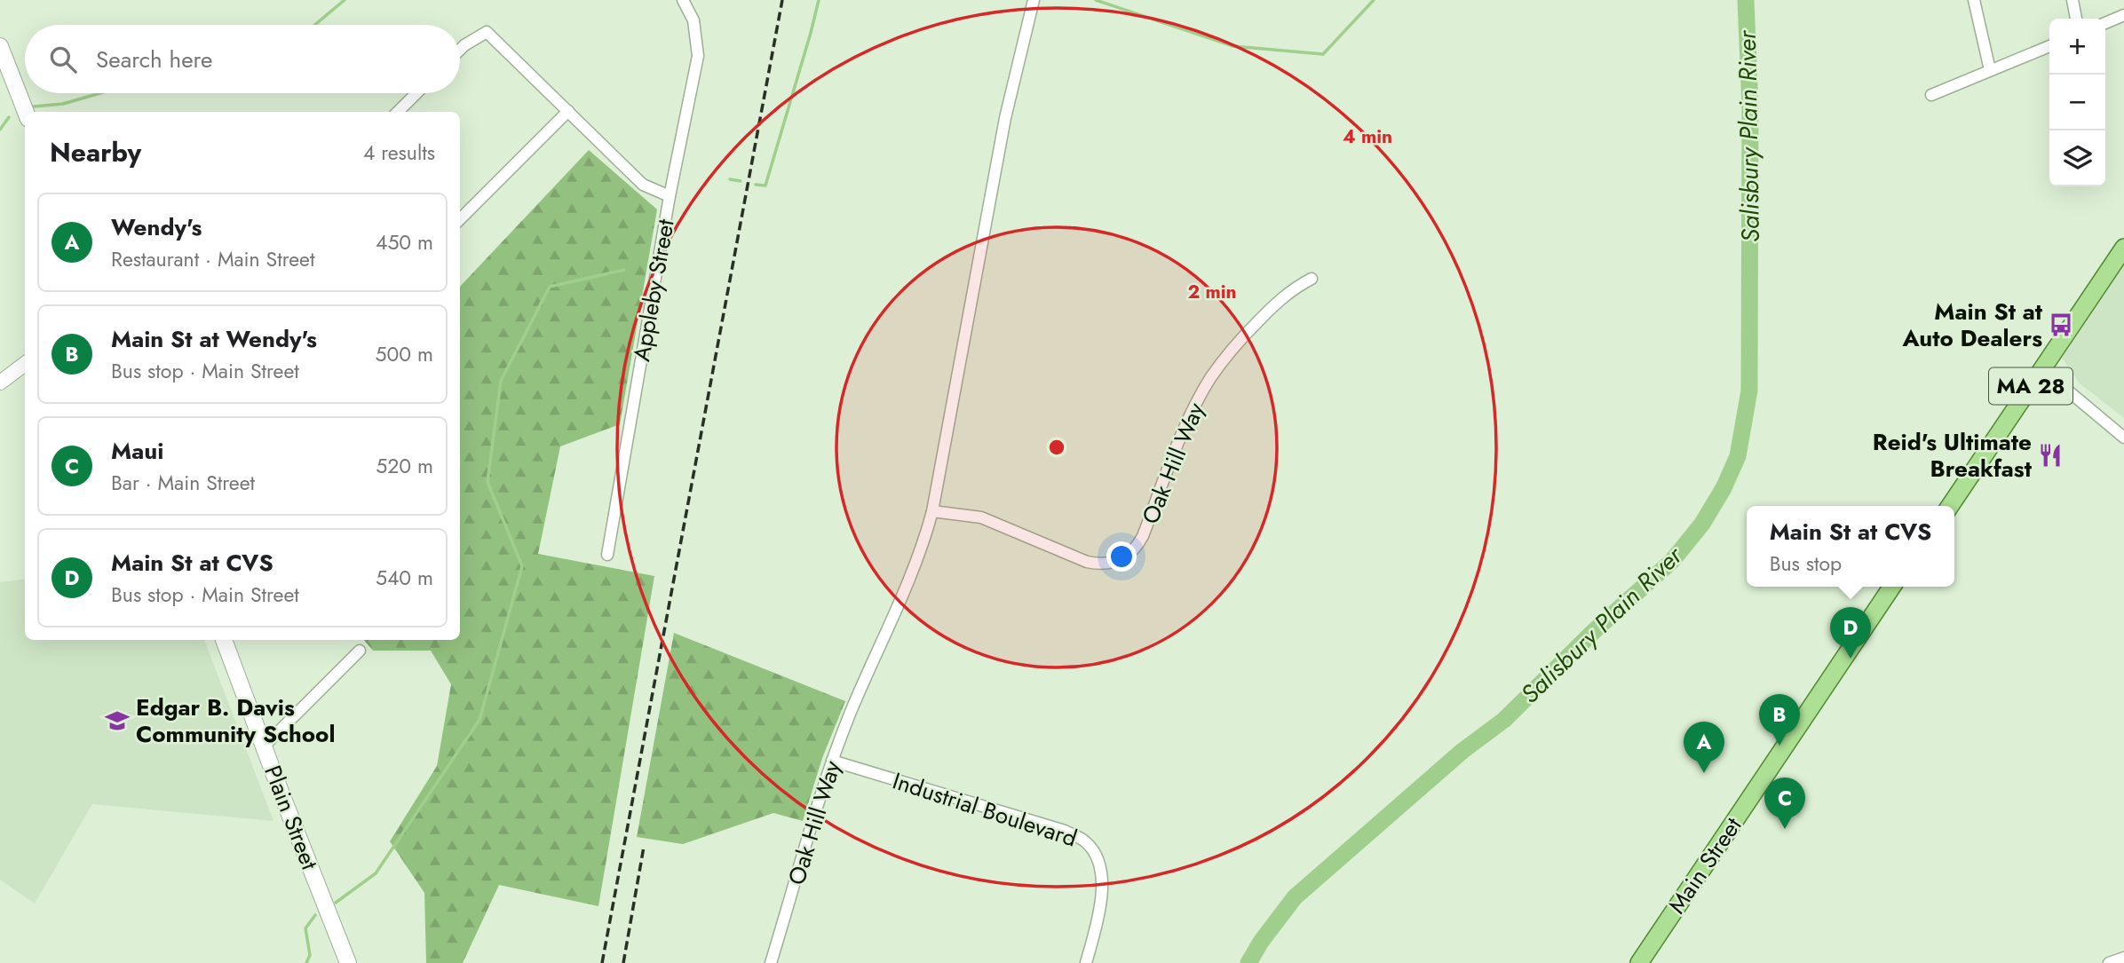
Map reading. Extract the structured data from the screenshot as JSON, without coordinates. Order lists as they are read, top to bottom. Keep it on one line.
{"streets":{"main road":["MA 28","Plain Street","Main Street"],"street":["Appleby Street","Oak Hill Way","Industrial Boulevard"]},"crossings":[["Oak Hill Way","Industrial Boulevard"]],"water":["Salisbury Plain River"],"places":{"bus stop":["Main St at Auto Dealers"],"restaurant":["Reid's Ultimate Breakfast"],"school or university":["Edgar B. Davis Community School"]},"page":{"map_buttons":["+","−"],"search":"Search here","heading":["Nearby","4 results"],"list":[{"mark":"A","name":"Wendy's","note":"Restaurant · Main Street","value":"450 m"},{"mark":"B","name":"Main St at Wendy's","note":"Bus stop · Main Street","value":"500 m"},{"mark":"C","name":"Maui","note":"Bar · Main Street","value":"520 m"},{"mark":"D","name":"Main St at CVS","note":"Bus stop · Main Street","value":"540 m"}],"popup":["Main St at CVS","Bus stop"],"pins":["D","B","A","C"]},"rings":["4 min","2 min"]}
